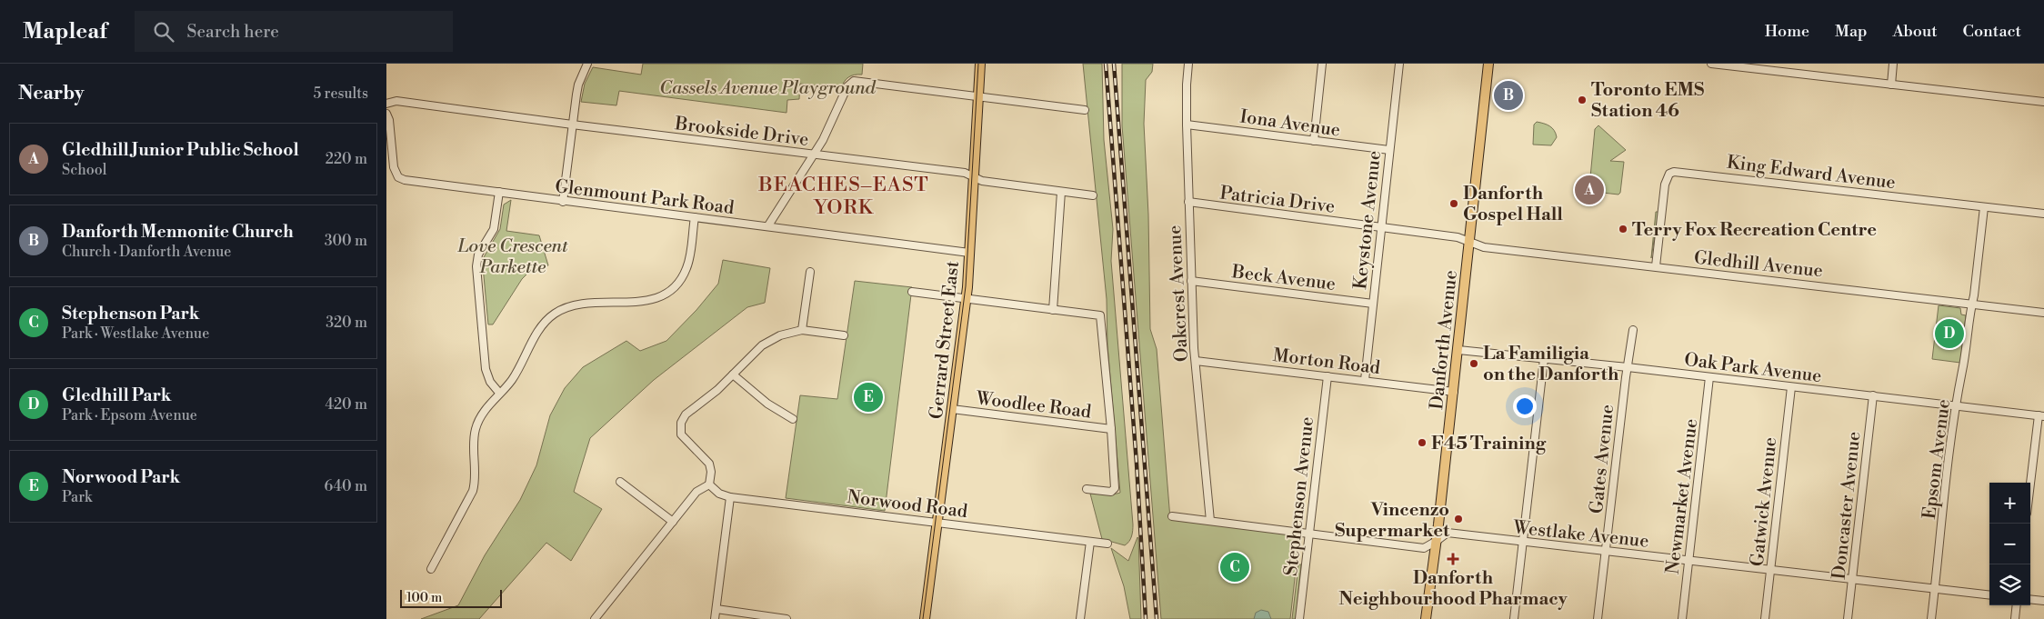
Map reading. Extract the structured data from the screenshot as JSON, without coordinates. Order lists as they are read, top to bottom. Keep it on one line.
{"streets":{"main road":["Gerrard Street East","Danforth Avenue"],"street":["Iona Avenue","Brookside Drive","King Edward Avenue","Glenmount Park Road","Patricia Drive","Keystone Avenue","Gledhill Avenue","Beck Avenue","Oakcrest Avenue","Morton Road","Oak Park Avenue","Woodlee Road","Gates Avenue","Epsom Avenue","Stephenson Avenue","Newmarket Avenue","Gatwick Avenue","Norwood Road","Doncaster Avenue","Westlake Avenue"]},"crossings":[["Iona Avenue","Keystone Avenue"],["Iona Avenue","Oakcrest Avenue"],["Brookside Drive","Gerrard Street East"],["King Edward Avenue","Gledhill Avenue"],["King Edward Avenue","Epsom Avenue"],["Glenmount Park Road","Gerrard Street East"],["Patricia Drive","Keystone Avenue"],["Patricia Drive","Gledhill Avenue"],["Patricia Drive","Oakcrest Avenue"],["Patricia Drive","Danforth Avenue"],["Keystone Avenue","Beck Avenue"],["Keystone Avenue","Morton Road"],["Gledhill Avenue","Danforth Avenue"],["Gledhill Avenue","Epsom Avenue"],["Beck Avenue","Oakcrest Avenue"],["Oakcrest Avenue","Morton Road"],["Oakcrest Avenue","Westlake Avenue"],["Gerrard Street East","Woodlee Road"],["Gerrard Street East","Norwood Road"],["Danforth Avenue","Morton Road"],["Danforth Avenue","Oak Park Avenue"],["Danforth Avenue","Westlake Avenue"],["Morton Road","Stephenson Avenue"],["Oak Park Avenue","Gates Avenue"],["Oak Park Avenue","Epsom Avenue"],["Oak Park Avenue","Newmarket Avenue"],["Oak Park Avenue","Gatwick Avenue"],["Oak Park Avenue","Doncaster Avenue"],["Gates Avenue","Westlake Avenue"],["Epsom Avenue","Westlake Avenue"],["Stephenson Avenue","Westlake Avenue"],["Newmarket Avenue","Westlake Avenue"],["Gatwick Avenue","Westlake Avenue"],["Doncaster Avenue","Westlake Avenue"]],"districts":["BEACHES–EAST YORK"],"parks":["Cassels Avenue Playground","Love Crescent Parkette"],"places":{"other":["Toronto EMS Station 46","Danforth Gospel Hall","Terry Fox Recreation Centre","La Familigia on the Danforth","F45 Training","Vincenzo Supermarket"],"health":["Danforth Neighbourhood Pharmacy"]},"scale_bar":"100 m","page":{"header":"Mapleaf","search":"Search here","nav":["Home","Map","About","Contact"],"heading":["Nearby","5 results"],"pins":["B","A","D","E","C"],"list":[{"mark":"A","name":"Gledhill Junior Public School","note":"School","value":"220 m"},{"mark":"B","name":"Danforth Mennonite Church","note":"Church · Danforth Avenue","value":"300 m"},{"mark":"C","name":"Stephenson Park","note":"Park · Westlake Avenue","value":"320 m"},{"mark":"D","name":"Gledhill Park","note":"Park · Epsom Avenue","value":"420 m"},{"mark":"E","name":"Norwood Park","note":"Park","value":"640 m"}],"map_buttons":["+","−"],"scale":"100 m"}}
